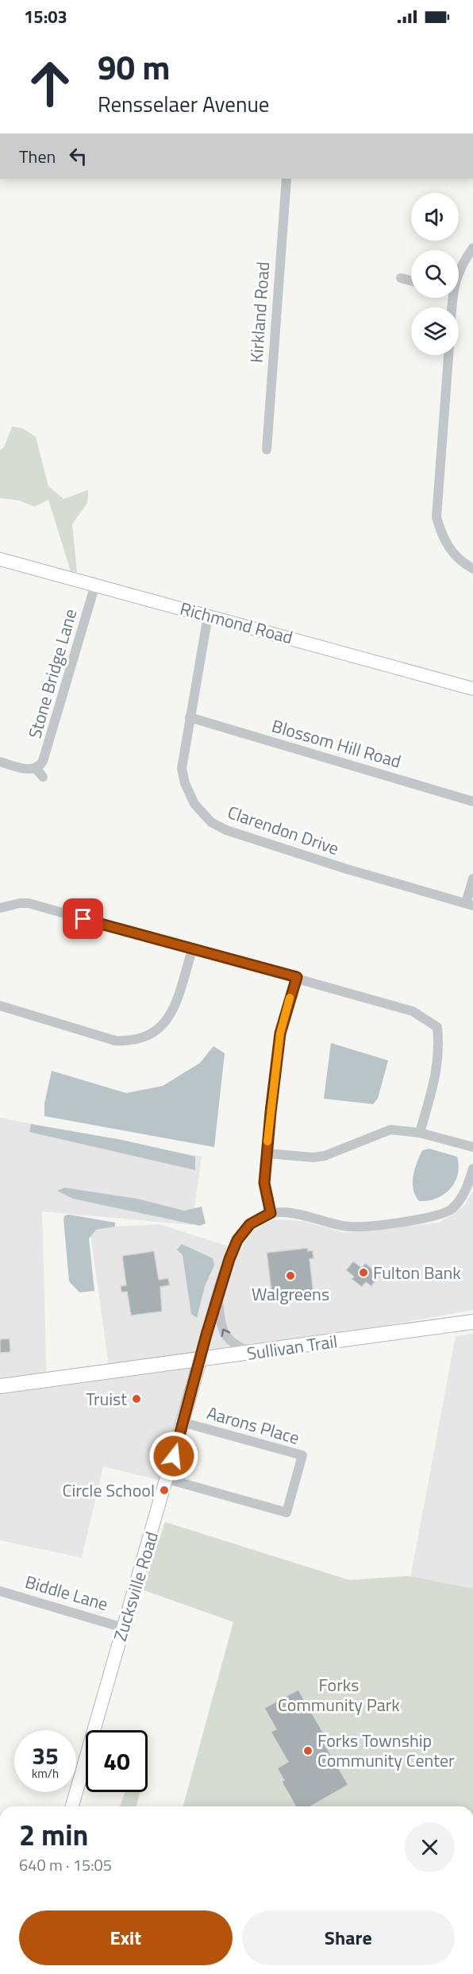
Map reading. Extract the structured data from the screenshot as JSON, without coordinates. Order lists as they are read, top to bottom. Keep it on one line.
{"streets":{"main road":["Sullivan Trail"],"street":["Kirkland Road","Richmond Road","Stone Bridge Lane","Blossom Hill Road","Clarendon Drive","Aarons Place","Zucksville Road","Biddle Lane"]},"crossings":[["Richmond Road","Stone Bridge Lane"],["Richmond Road","Clarendon Drive"],["Blossom Hill Road","Clarendon Drive"],["Sullivan Trail","Zucksville Road"],["Aarons Place","Zucksville Road"],["Zucksville Road","Biddle Lane"]],"parks":["Forks Community Park"],"places":["Fulton Bank","Walgreens","Truist","Circle School","Forks Township Community Center"],"page":{"status":"15:03","turn":["90 m","Rensselaer Avenue"],"then":"Then","speed":"35 km/h","limit":"40","heading":["2 min","640 m · 15:05"],"buttons":["Exit","Share"]}}
